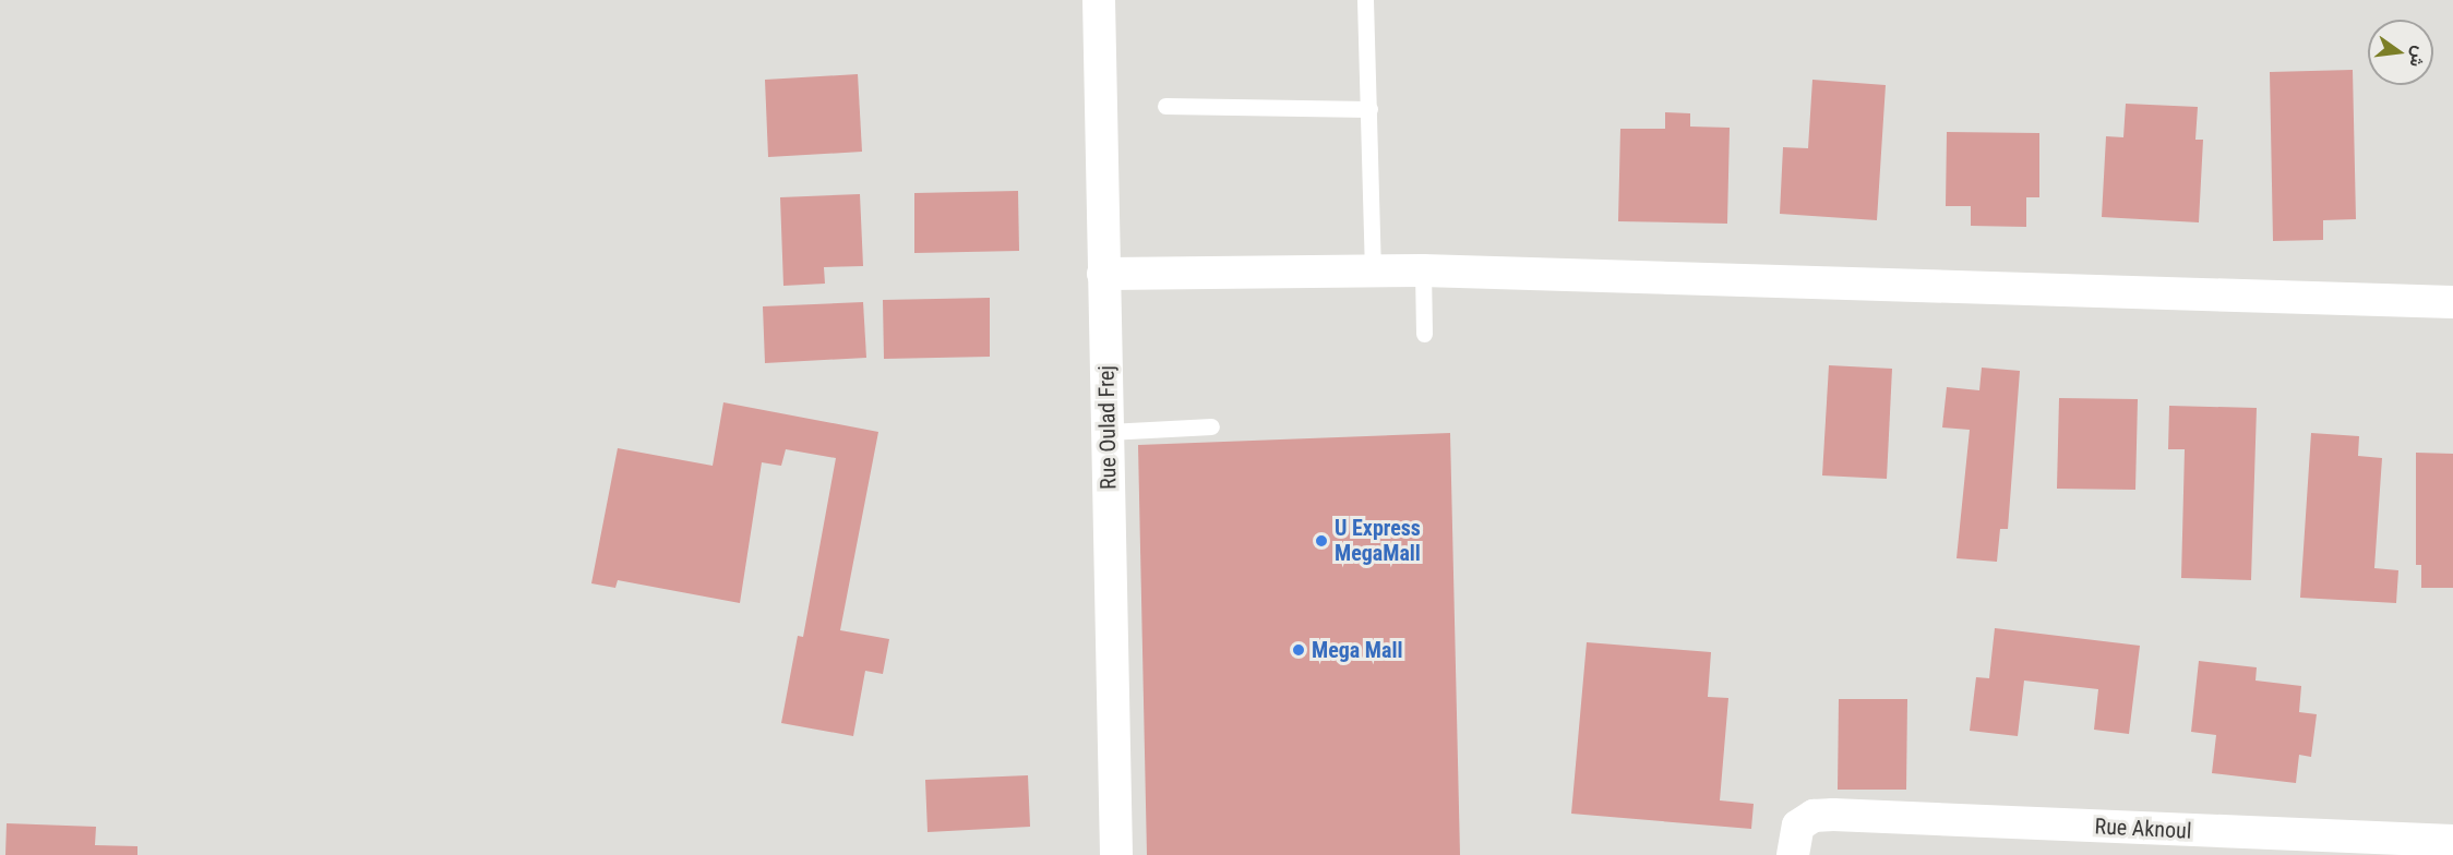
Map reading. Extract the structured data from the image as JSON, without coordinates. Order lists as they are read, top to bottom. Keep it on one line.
{"streets":{"street":["Rue Oulad Frej","Rue Aknoul"]},"places":["U Express MegaMall","Mega Mall"],"north":"right"}
